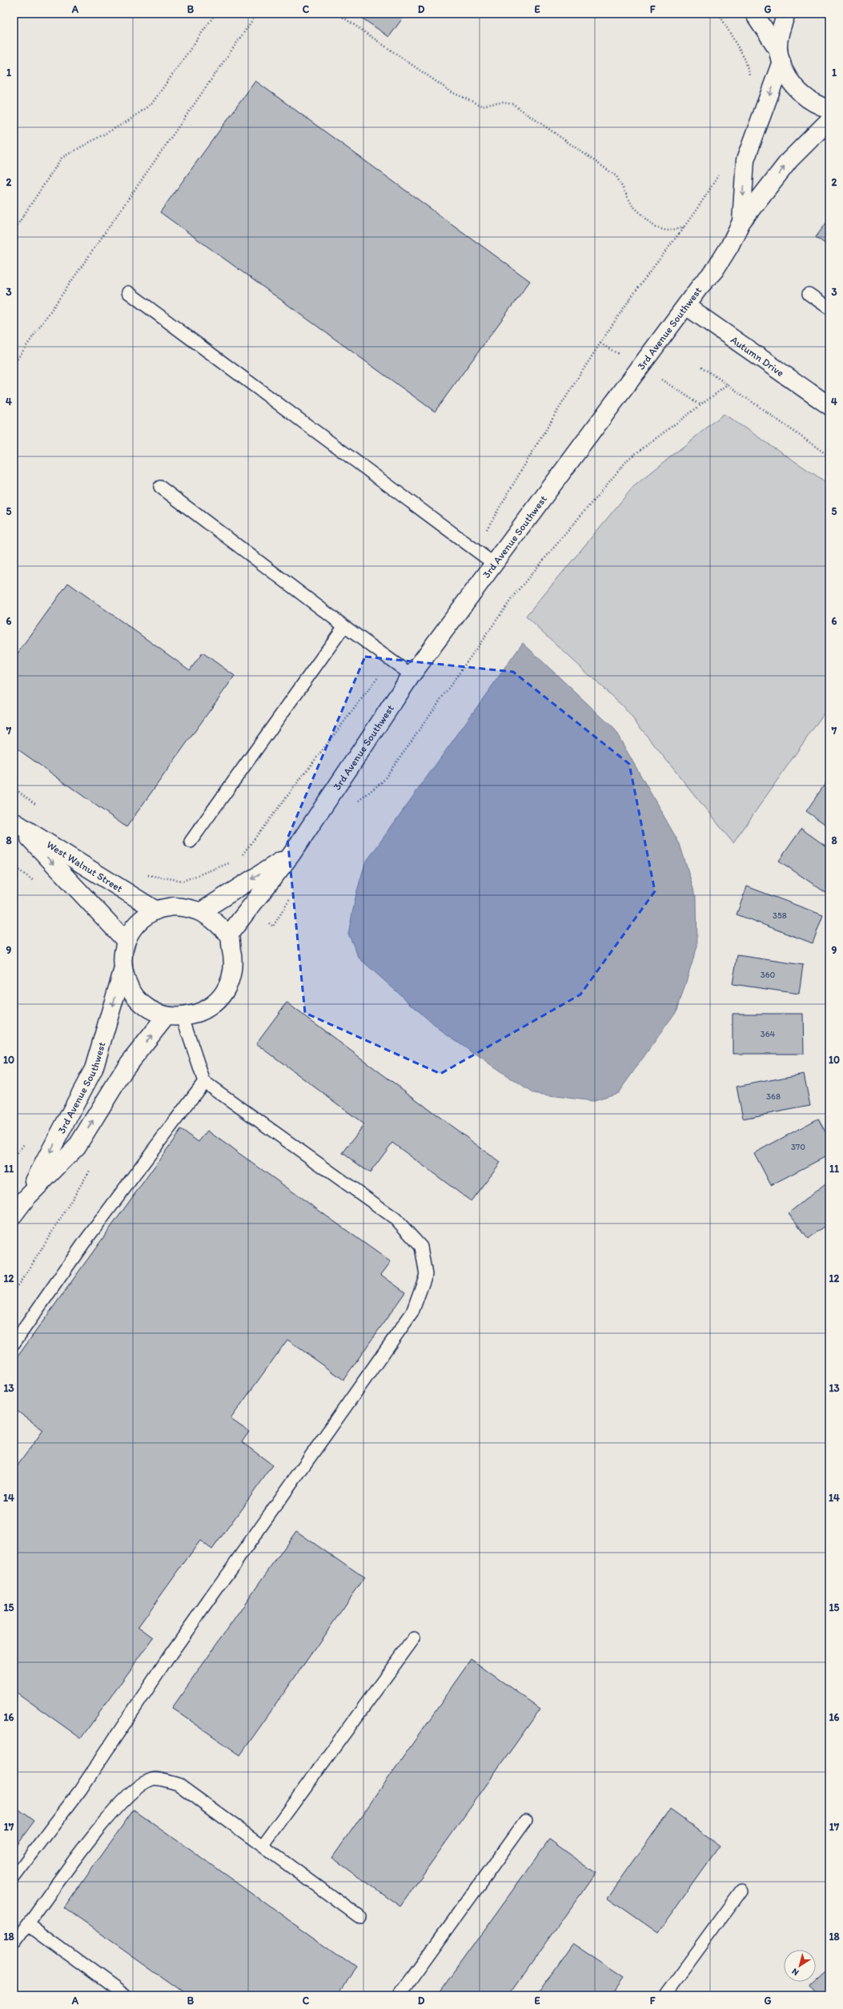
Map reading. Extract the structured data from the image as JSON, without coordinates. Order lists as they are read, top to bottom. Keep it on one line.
{"streets":{"street":["3rd Avenue Southwest","Autumn Drive","West Walnut Street"]},"crossings":[["3rd Avenue Southwest","Autumn Drive"],["3rd Avenue Southwest","West Walnut Street"]],"house_numbers":["358","360","364","368","370"],"north":"bottom left","grid":{"columns":["A","B","C","D","E","F","G"],"rows":["1","2","3","4","5","6","7","8","9","10","11","12","13","14","15","16","17","18"]}}
